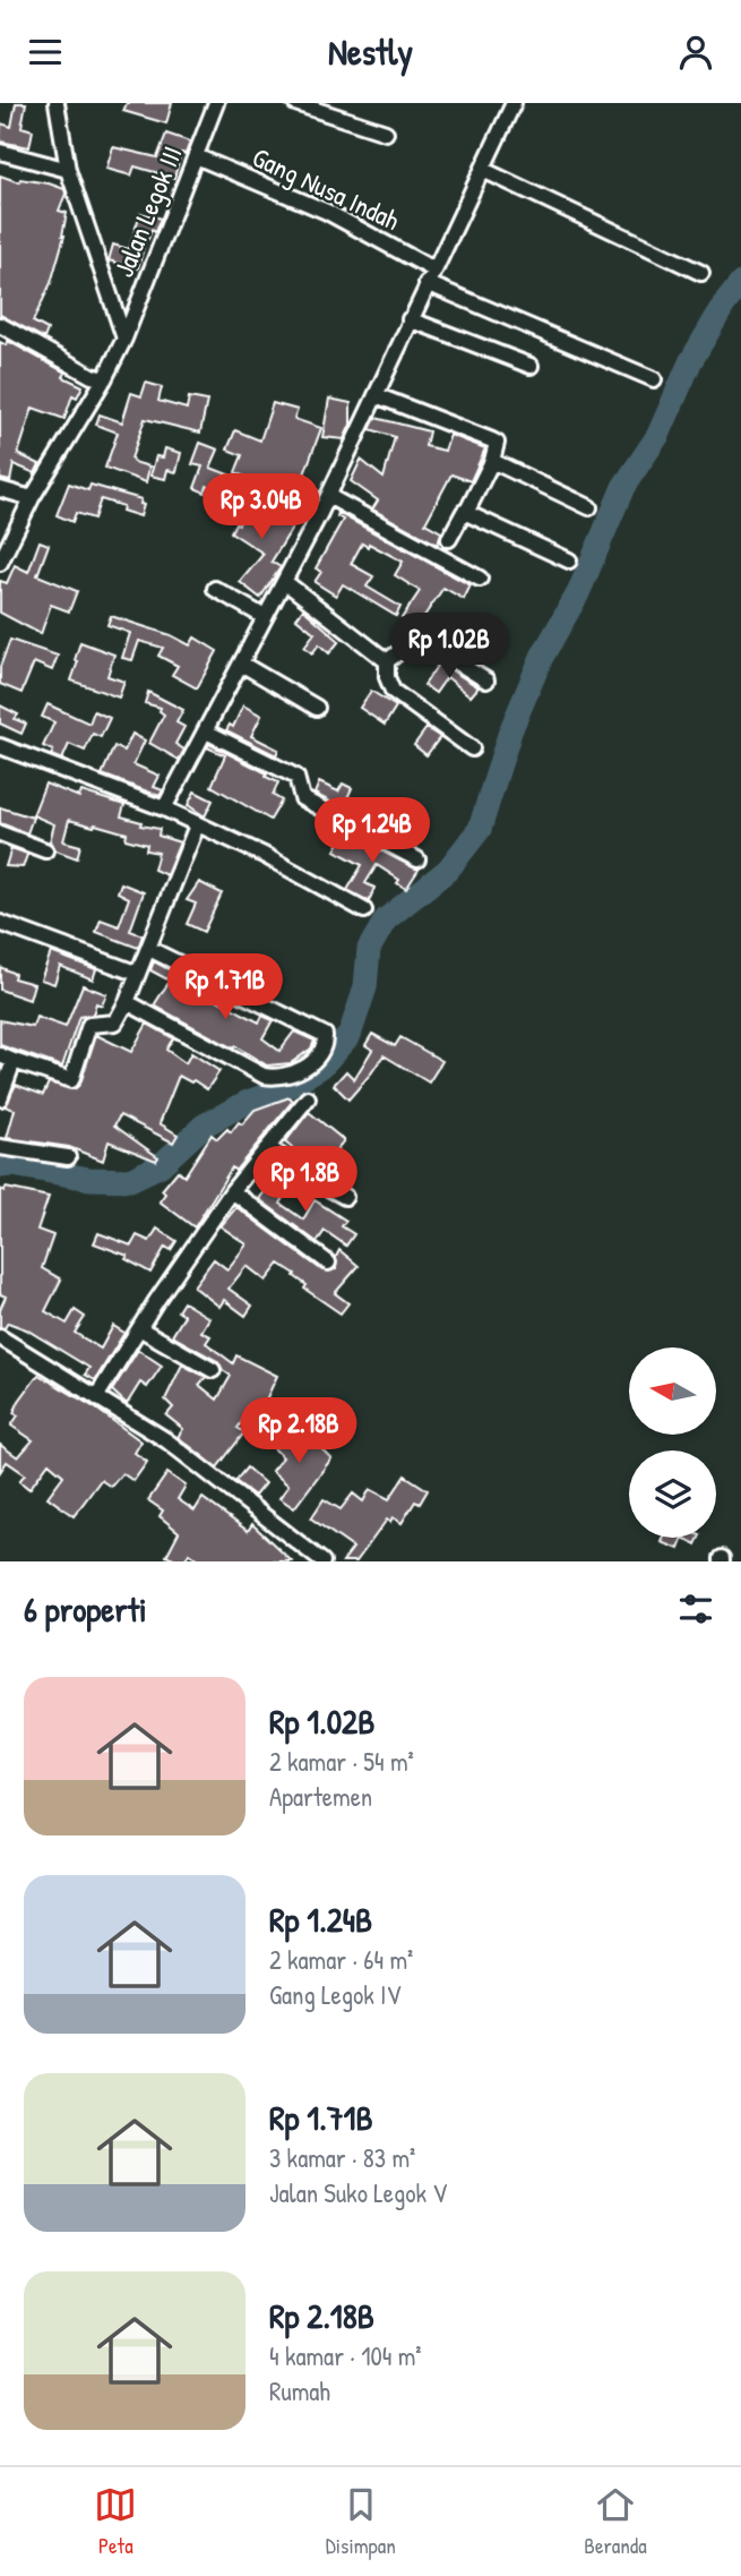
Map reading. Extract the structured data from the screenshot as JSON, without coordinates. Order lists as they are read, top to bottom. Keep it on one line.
{"streets":{"street":["Gang Nusa Indah","Jalan Legok III"]},"crossings":[["Gang Nusa Indah","Jalan Legok III"]],"north":"left","page":{"header":"Nestly","price":["Rp 3.04B","Rp 1.02B","Rp 1.24B","Rp 1.71B","Rp 1.8B","Rp 2.18B"],"heading":"6 properti","list":[{"name":"Rp 1.02B","note":"2 kamar · 54 m² · Apartemen"},{"name":"Rp 1.24B","note":"2 kamar · 64 m² · Gang Legok IV"},{"name":"Rp 1.71B","note":"3 kamar · 83 m² · Jalan Suko Legok V"},{"name":"Rp 2.18B","note":"4 kamar · 104 m² · Rumah"}],"tabs":["Peta","Disimpan","Beranda"]}}
